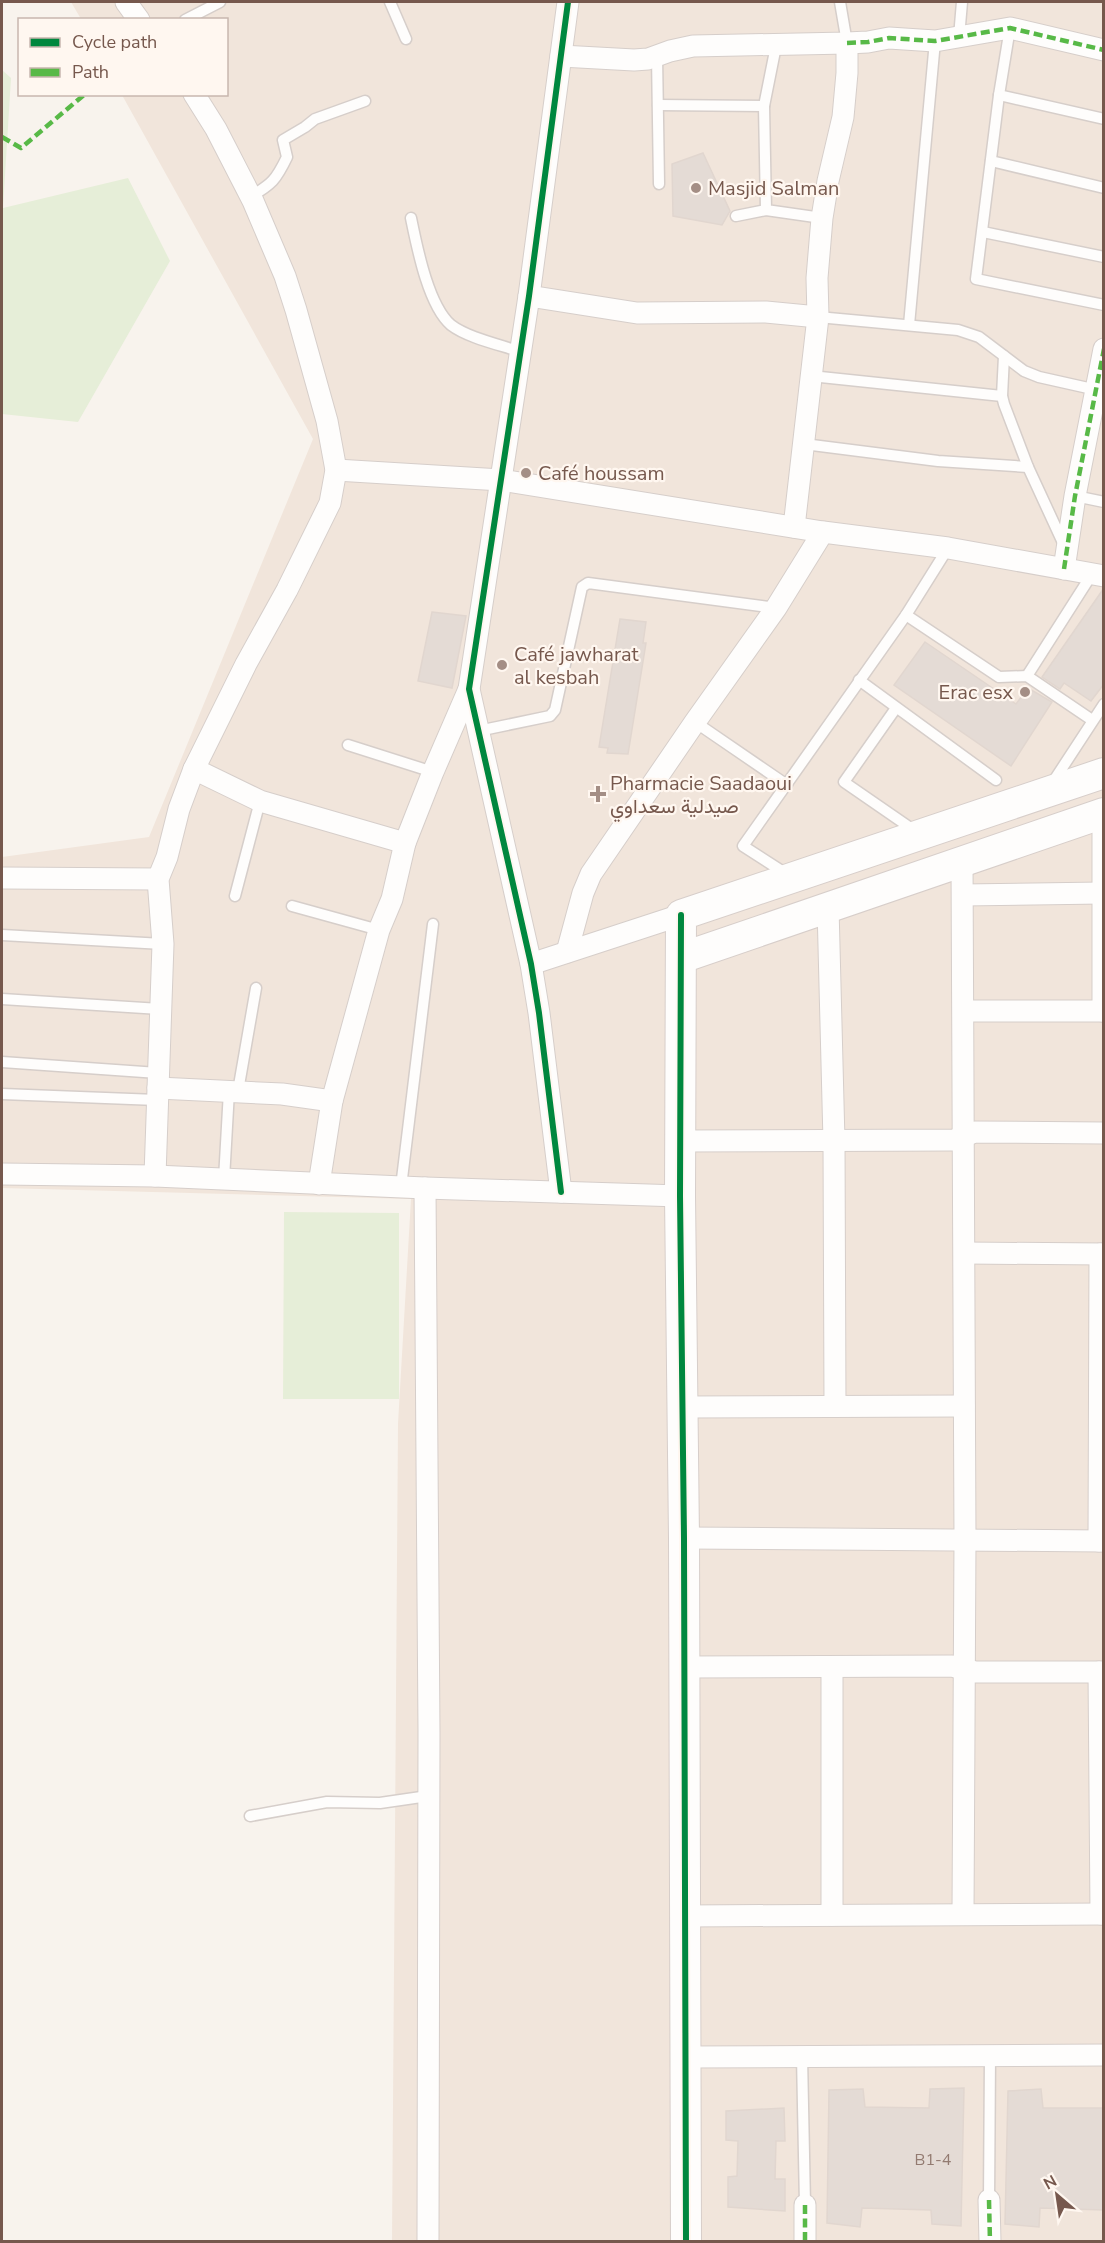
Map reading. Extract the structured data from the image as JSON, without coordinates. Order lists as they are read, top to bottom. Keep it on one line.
{"places":{"other":["Masjid Salman","Café houssam","Café jawharat al kesbah","Erac esx"],"health":["Pharmacie Saadaoui صيدلية سعداوي"]},"house_numbers":["B1-4"],"legend":["Cycle path","Path"],"north":"top left"}
